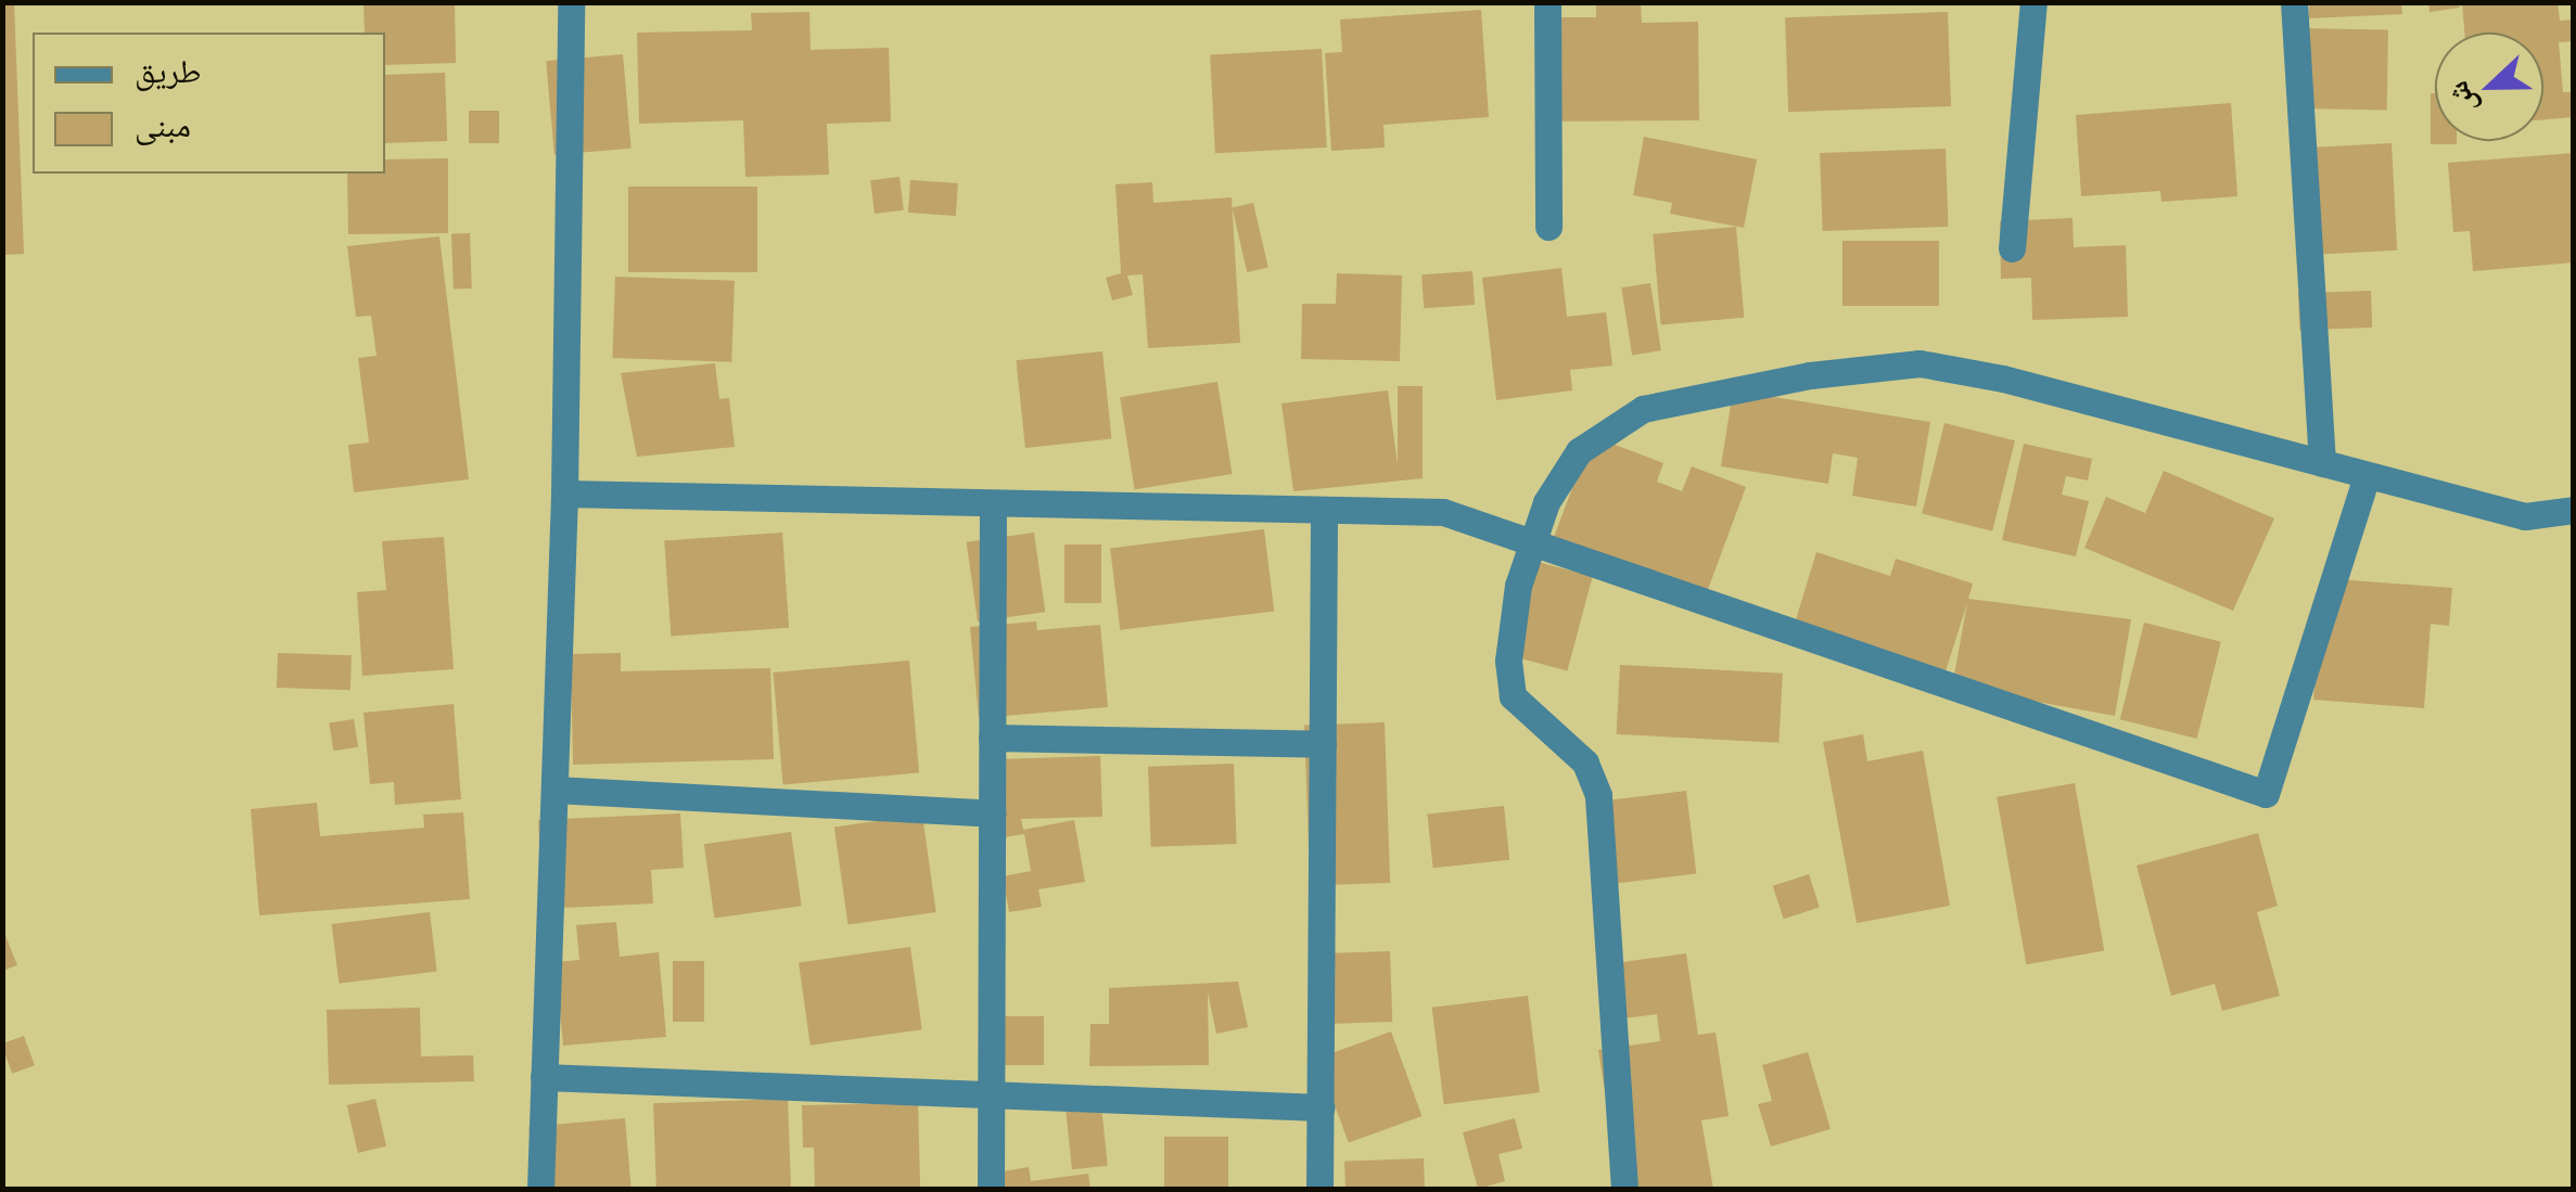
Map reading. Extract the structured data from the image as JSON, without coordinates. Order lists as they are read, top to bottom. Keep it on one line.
{"legend":["طريق","مبنى"],"north":"left"}
